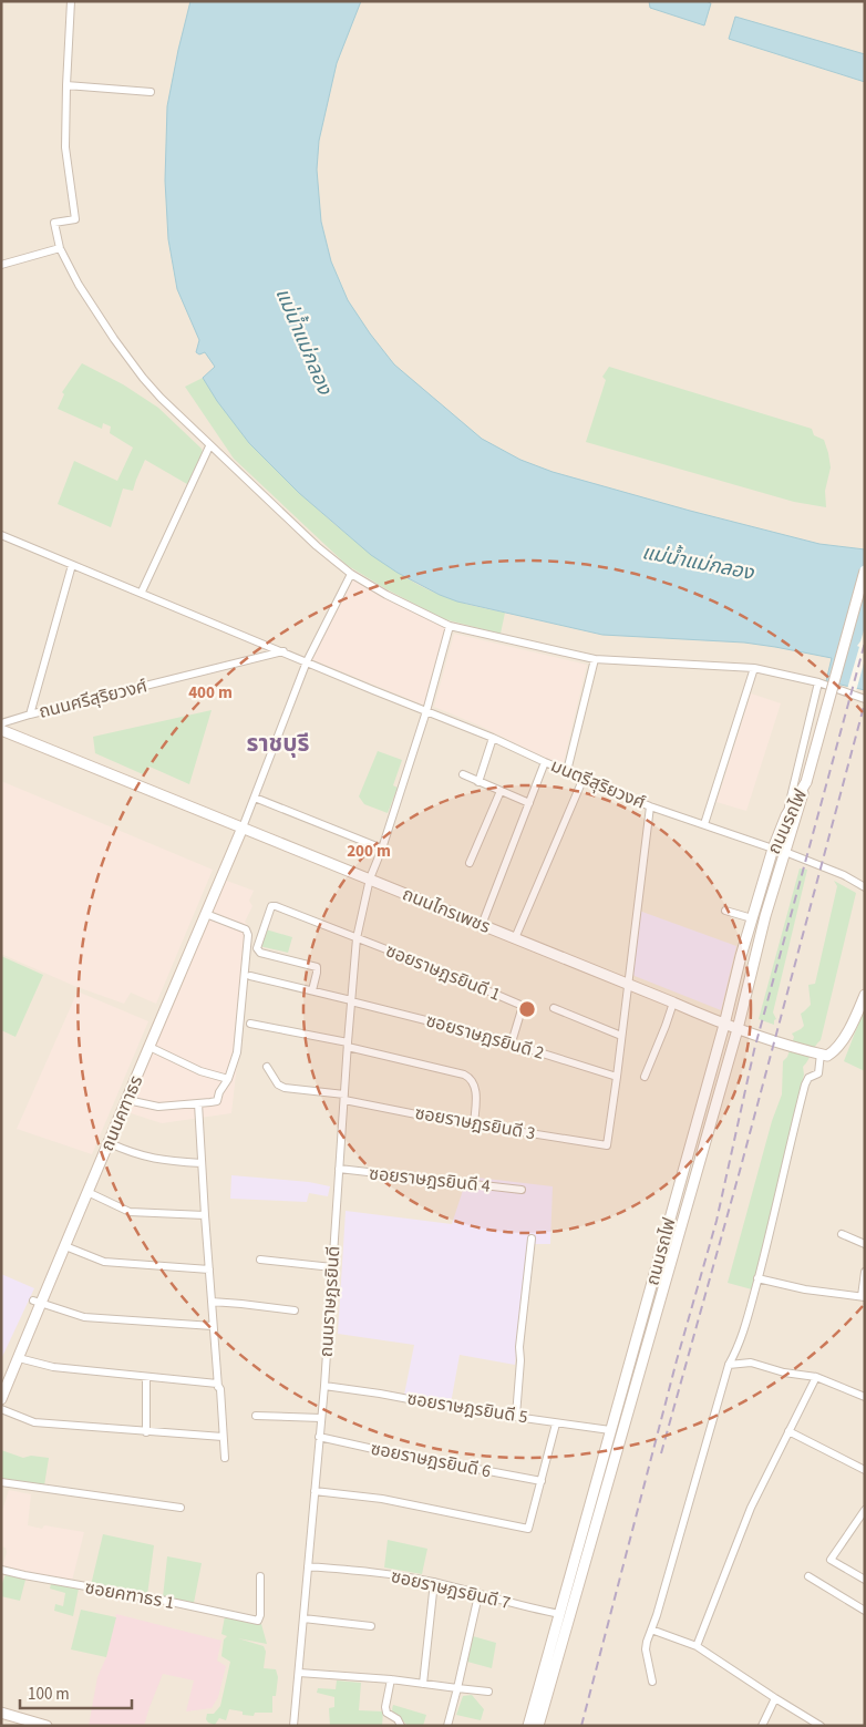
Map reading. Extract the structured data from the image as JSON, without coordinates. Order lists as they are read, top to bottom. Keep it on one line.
{"streets":{"street":["ถนนศรีสุริยวงศ์","มนตรีสุริยวงศ์","ถนนรถไฟ","ถนนไกรเพชร","ซอยราษฎรยินดี 1","ซอยราษฎรยินดี 2","ถนนคฑาธร","ซอยราษฎรยินดี 3","ซอยราษฎรยินดี 4","ถนนราษฎรยินดี","ซอยราษฎรยินดี 5","ซอยราษฎรยินดี 6","ซอยราษฎรยินดี 7","ซอยคฑาธร 1"]},"crossings":[["ถนนศรีสุริยวงศ์","มนตรีสุริยวงศ์"],["มนตรีสุริยวงศ์","ถนนรถไฟ"],["มนตรีสุริยวงศ์","ถนนราษฎรยินดี"],["ถนนรถไฟ","ถนนไกรเพชร"],["ถนนรถไฟ","ซอยราษฎรยินดี 5"],["ถนนรถไฟ","ซอยราษฎรยินดี 7"],["ถนนไกรเพชร","ถนนคฑาธร"],["ถนนไกรเพชร","ถนนราษฎรยินดี"],["ซอยราษฎรยินดี 1","ซอยราษฎรยินดี 2"],["ซอยราษฎรยินดี 1","ถนนราษฎรยินดี"],["ซอยราษฎรยินดี 2","ซอยราษฎรยินดี 3"],["ซอยราษฎรยินดี 2","ถนนราษฎรยินดี"],["ซอยราษฎรยินดี 3","ถนนราษฎรยินดี"],["ซอยราษฎรยินดี 4","ถนนราษฎรยินดี"],["ถนนราษฎรยินดี","ซอยราษฎรยินดี 5"],["ถนนราษฎรยินดี","ซอยราษฎรยินดี 6"],["ถนนราษฎรยินดี","ซอยราษฎรยินดี 7"]],"districts":["ราชบุรี"],"water":["แม่น้ำแม่กลอง"],"scale_bar":"100 m","rings":["400 m","200 m"]}
